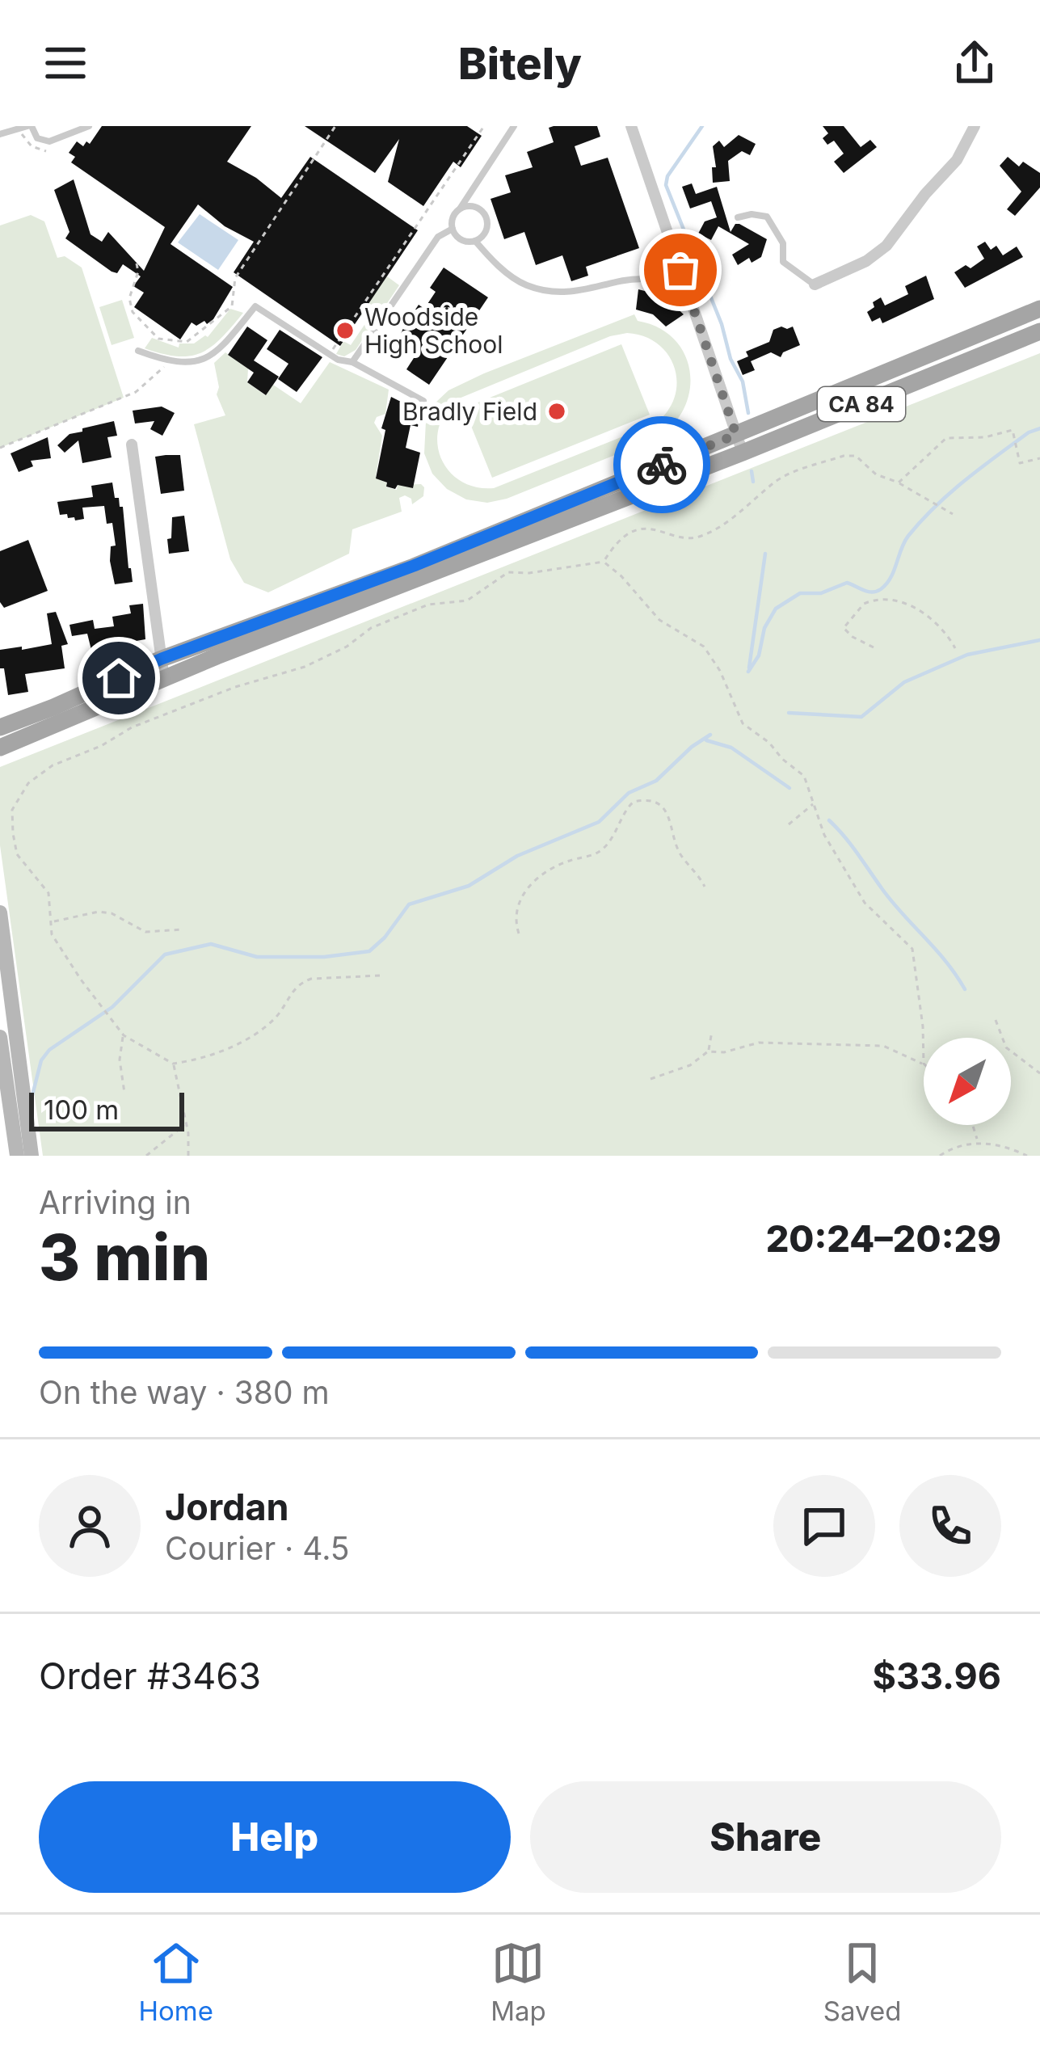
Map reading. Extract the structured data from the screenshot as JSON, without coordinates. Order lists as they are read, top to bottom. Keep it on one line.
{"streets":{"main road":["CA 84"]},"places":["Woodside High School","Bradly Field"],"scale_bar":"100 m","north":"bottom left","page":{"header":"Bitely","scale":"100 m","heading":["3 min","Arriving in","20:24–20:29"],"panel":["Jordan","Courier · 4.5","Order #3463","$33.96"],"bar":"On the way · 380 m","buttons":["Help","Share"],"tabs":["Home","Map","Saved"]}}
